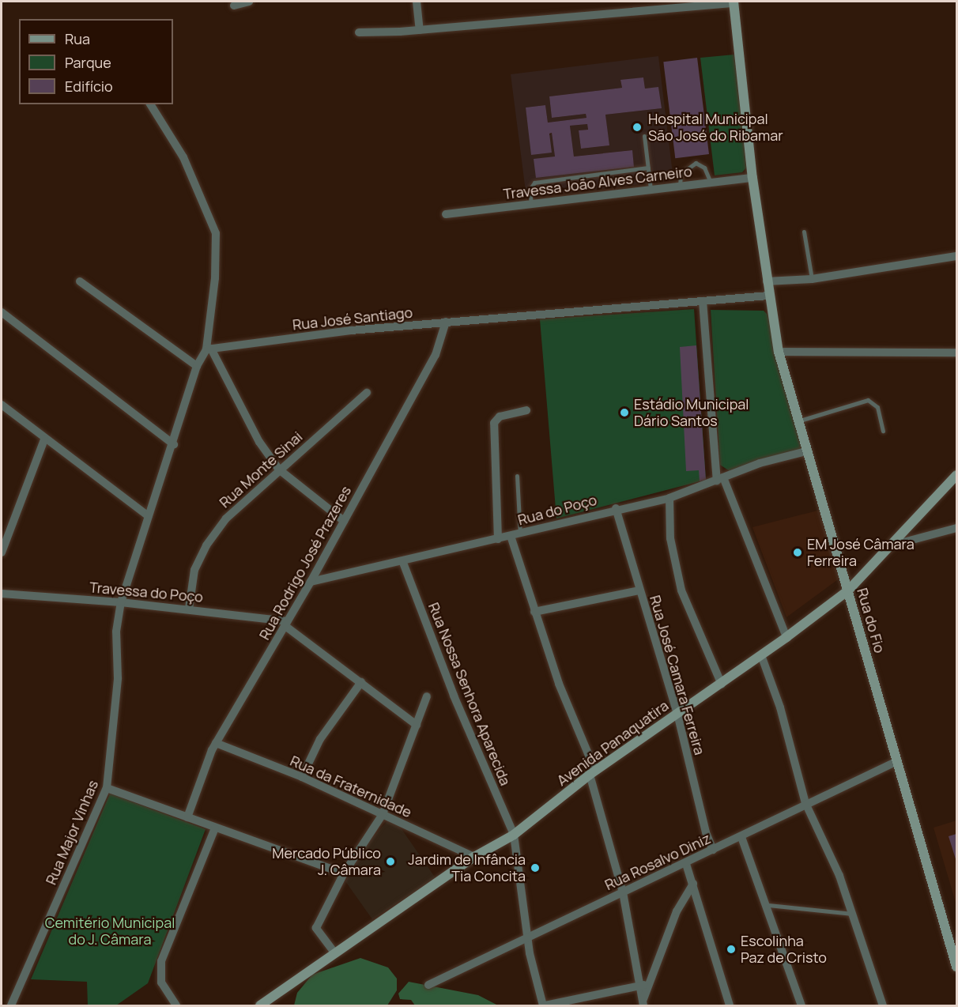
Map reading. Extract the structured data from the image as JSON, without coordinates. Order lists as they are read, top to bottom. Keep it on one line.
{"streets":{"street":["Travessa João Alves Carneiro","Rua José Santiago","Rua Monte Sinai","Rua do Poço","Rua Rodrigo José Prazeres","Travessa do Poço","Rua do Fio","Rua José Camara Ferreira","Rua Nossa Senhora Aparecida","Avenida Panaquatira","Rua da Fraternidade","Rua Major Vinhas","Rua Rosalvo Diniz"]},"crossings":[["Travessa João Alves Carneiro","Rua do Fio"],["Rua José Santiago","Rua Rodrigo José Prazeres"],["Rua José Santiago","Rua do Fio"],["Rua Monte Sinai","Travessa do Poço"],["Rua do Poço","Rua Rodrigo José Prazeres"],["Rua do Poço","Rua do Fio"],["Rua do Poço","Rua José Camara Ferreira"],["Rua do Poço","Rua Nossa Senhora Aparecida"],["Rua Rodrigo José Prazeres","Travessa do Poço"],["Rua Rodrigo José Prazeres","Rua da Fraternidade"],["Travessa do Poço","Rua Major Vinhas"],["Rua do Fio","Avenida Panaquatira"],["Rua do Fio","Rua Rosalvo Diniz"],["Rua José Camara Ferreira","Avenida Panaquatira"],["Rua José Camara Ferreira","Rua Rosalvo Diniz"],["Rua Nossa Senhora Aparecida","Avenida Panaquatira"],["Rua Nossa Senhora Aparecida","Rua Rosalvo Diniz"],["Avenida Panaquatira","Rua da Fraternidade"]],"parks":["Cemitério Municipal do J. Câmara"],"places":["Hospital Municipal São José do Ribamar","Estádio Municipal Dário Santos","EM José Câmara Ferreira","Mercado Público J. Câmara","Jardim de Infância Tia Concita","Escolinha Paz de Cristo"],"legend":["Rua","Parque","Edifício"]}
